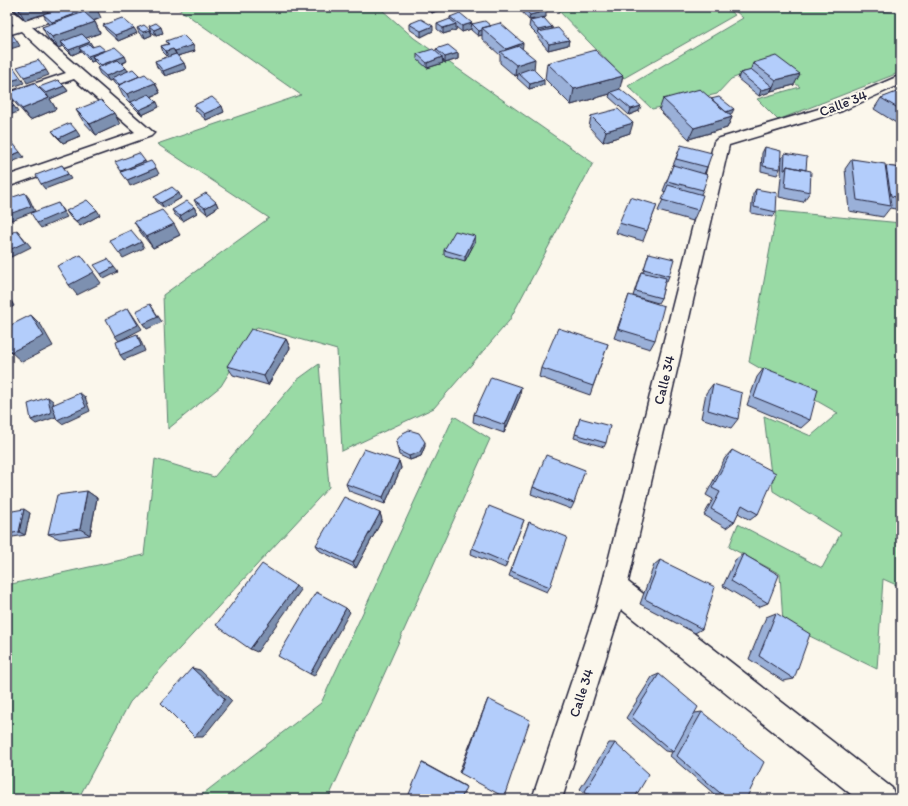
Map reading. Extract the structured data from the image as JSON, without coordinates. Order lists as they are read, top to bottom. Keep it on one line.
{"streets":{"street":["Calle 34"]}}
